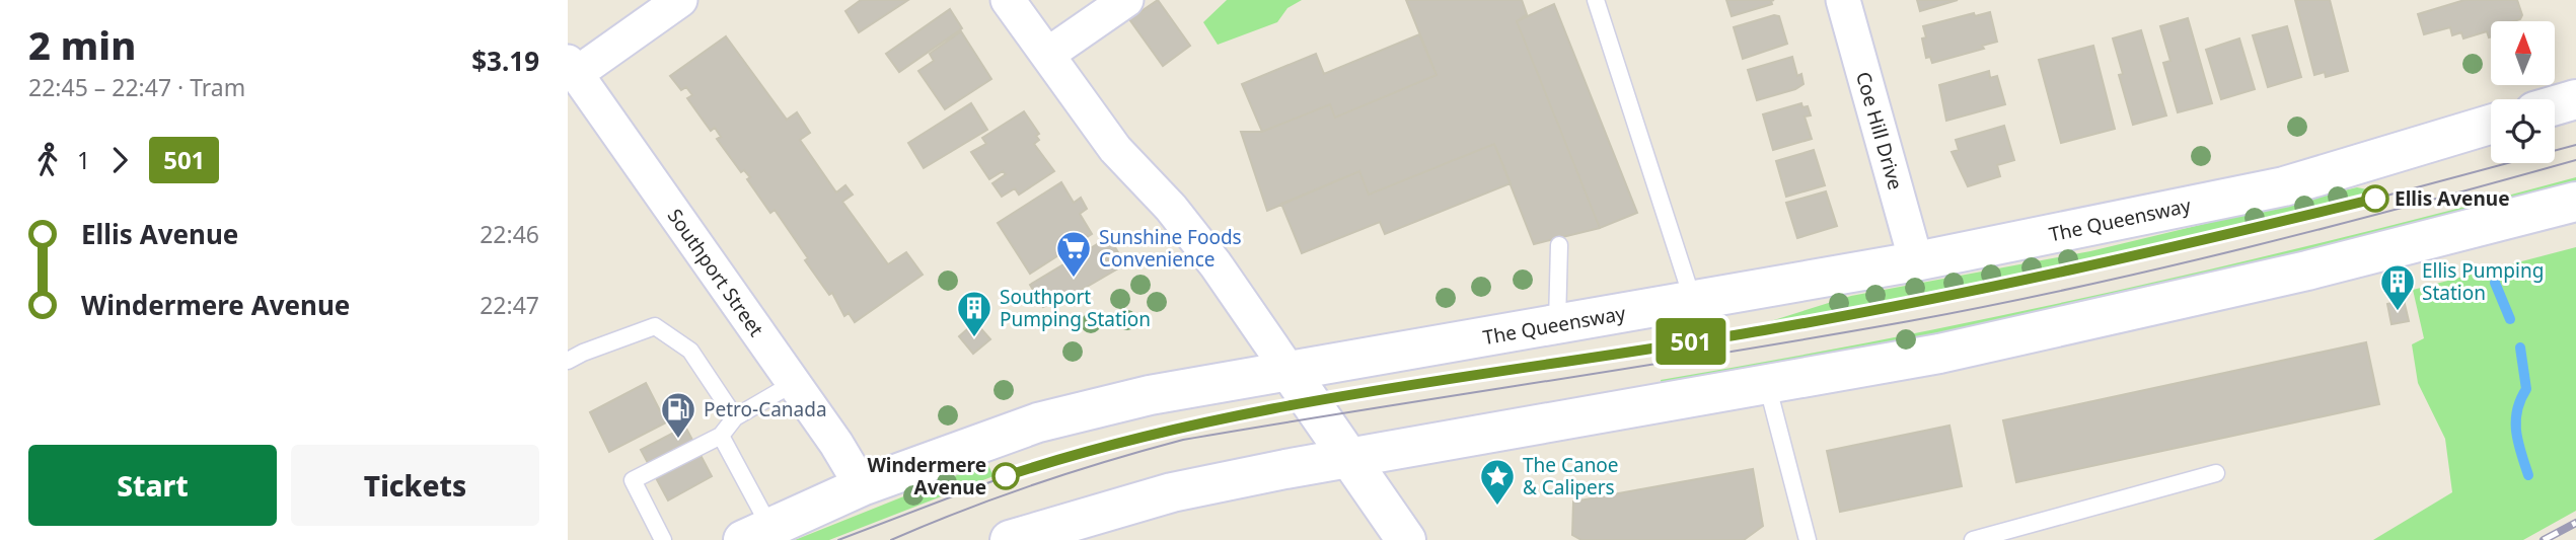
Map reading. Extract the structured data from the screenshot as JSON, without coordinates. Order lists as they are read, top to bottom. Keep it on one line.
{"streets":{"main road":["The Queensway"],"street":["Coe Hill Drive","Southport Street"]},"crossings":[["Coe Hill Drive","The Queensway"],["The Queensway","Southport Street"]],"places":{"other":["Ellis Avenue","Windermere Avenue"],"supermarket":["Sunshine Foods Convenience"],"building":["Ellis Pumping Station","Southport Pumping Station"],"fuel station":["Petro-Canada"],"place":["The Canoe & Calipers"]},"lines":["tram line 501"],"north":"top","page":{"heading":["2 min","22:45 – 22:47 · Tram","$3.19"],"on_map":"501","legs":["1","501"],"list":[{"name":"Ellis Avenue","value":"22:46"},{"name":"Windermere Avenue","value":"22:47"}],"buttons":["Start","Tickets"]}}
